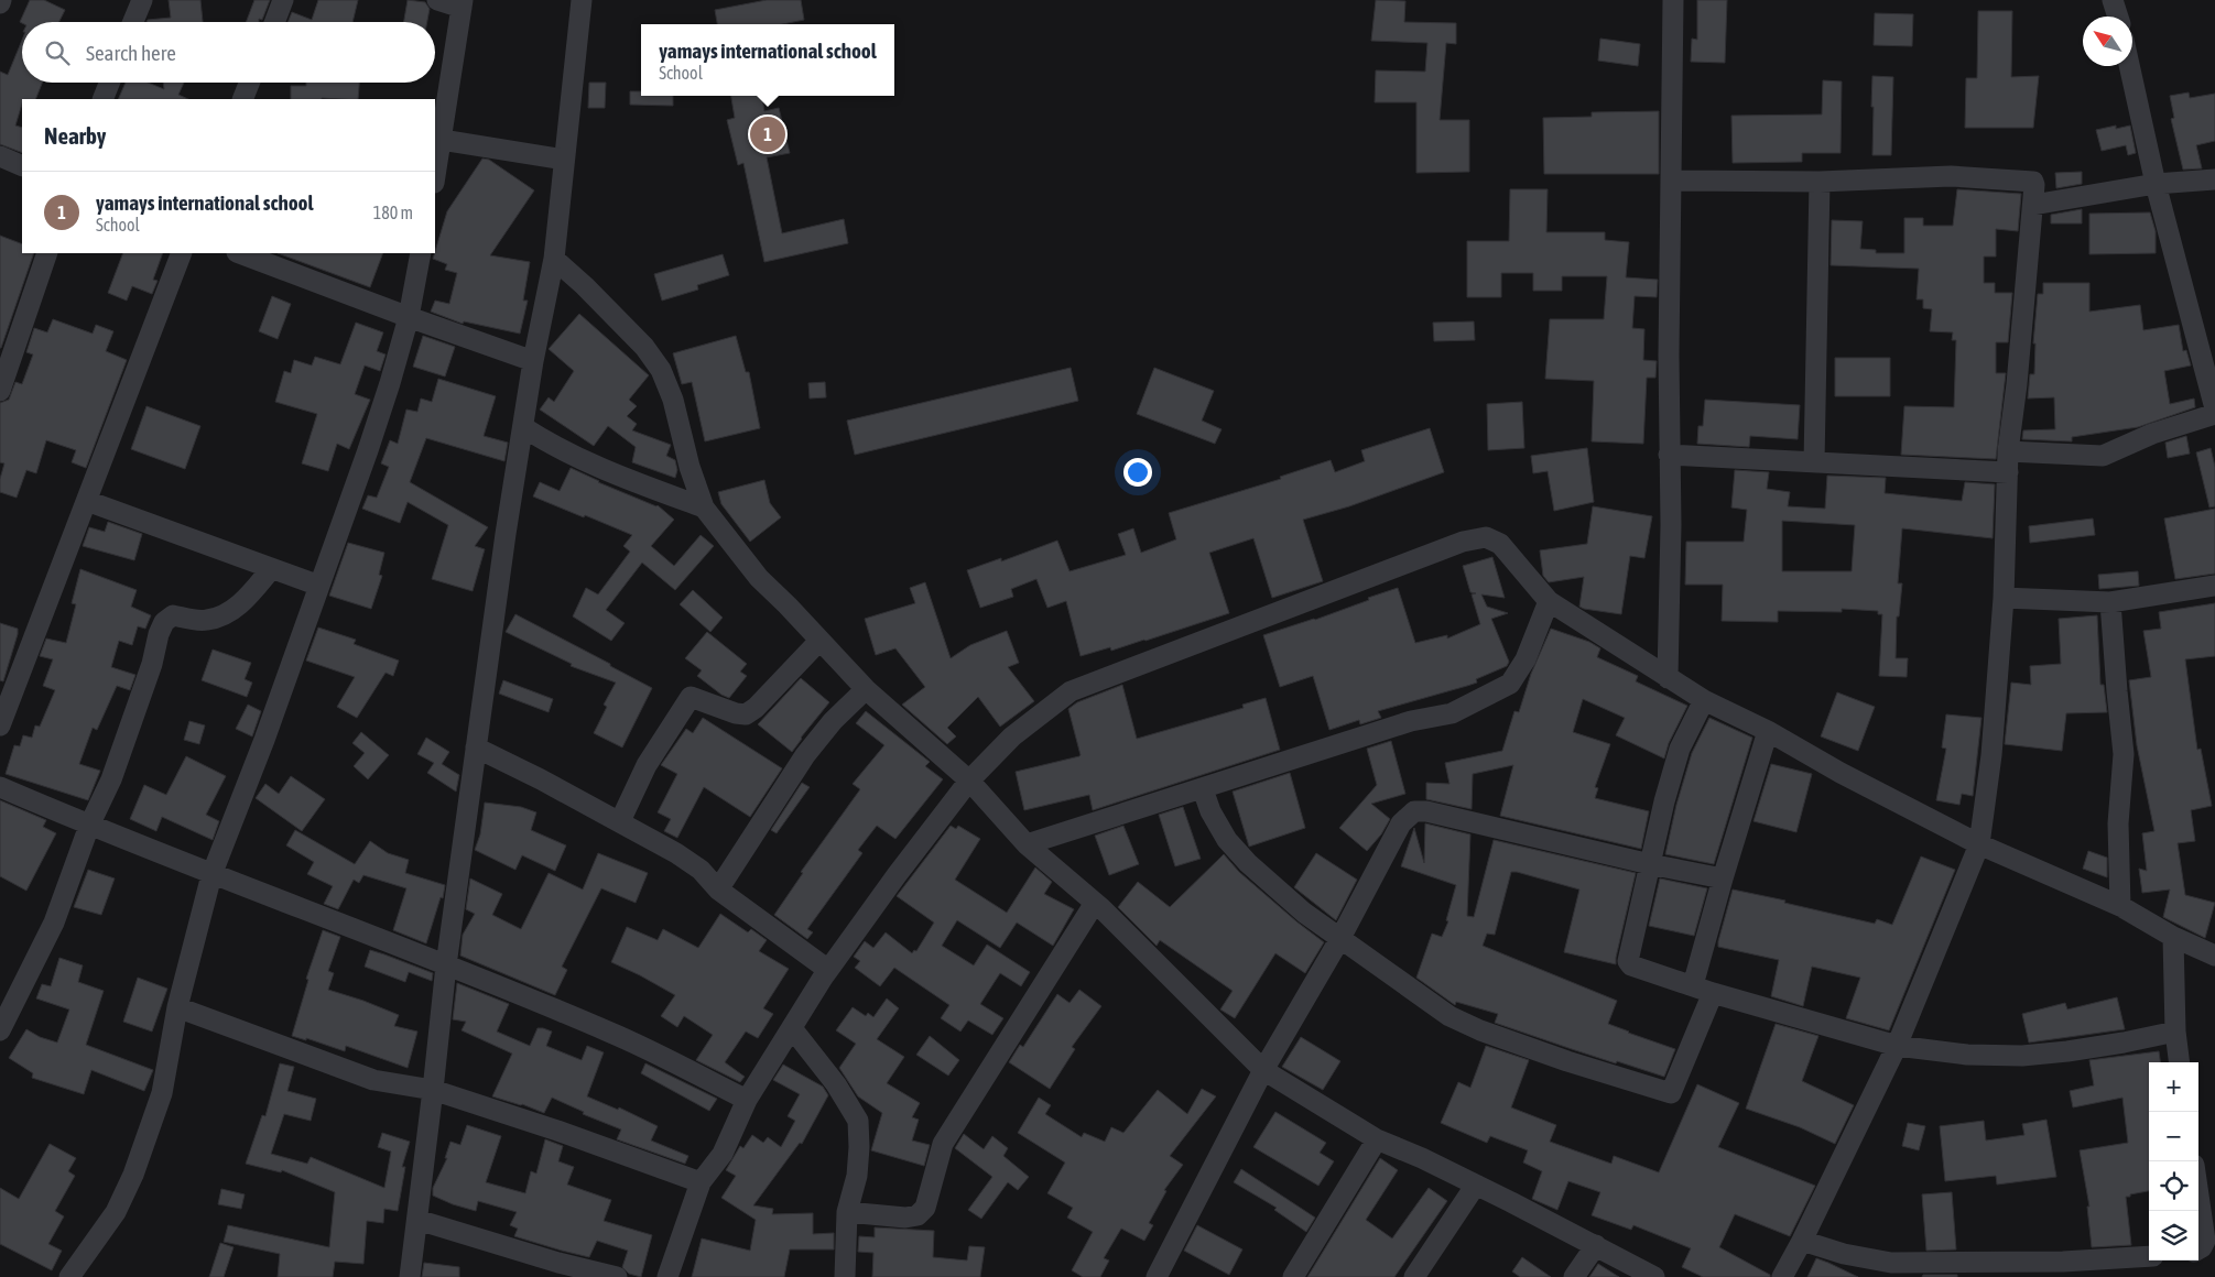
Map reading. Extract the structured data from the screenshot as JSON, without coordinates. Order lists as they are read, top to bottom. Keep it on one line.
{"north":"top left","page":{"search":"Search here","popup":["yamays international school","School"],"heading":"Nearby","pins":"1","list":[{"mark":"1","name":"yamays international school","note":"School","value":"180 m"}],"map_buttons":["+","−"]}}
